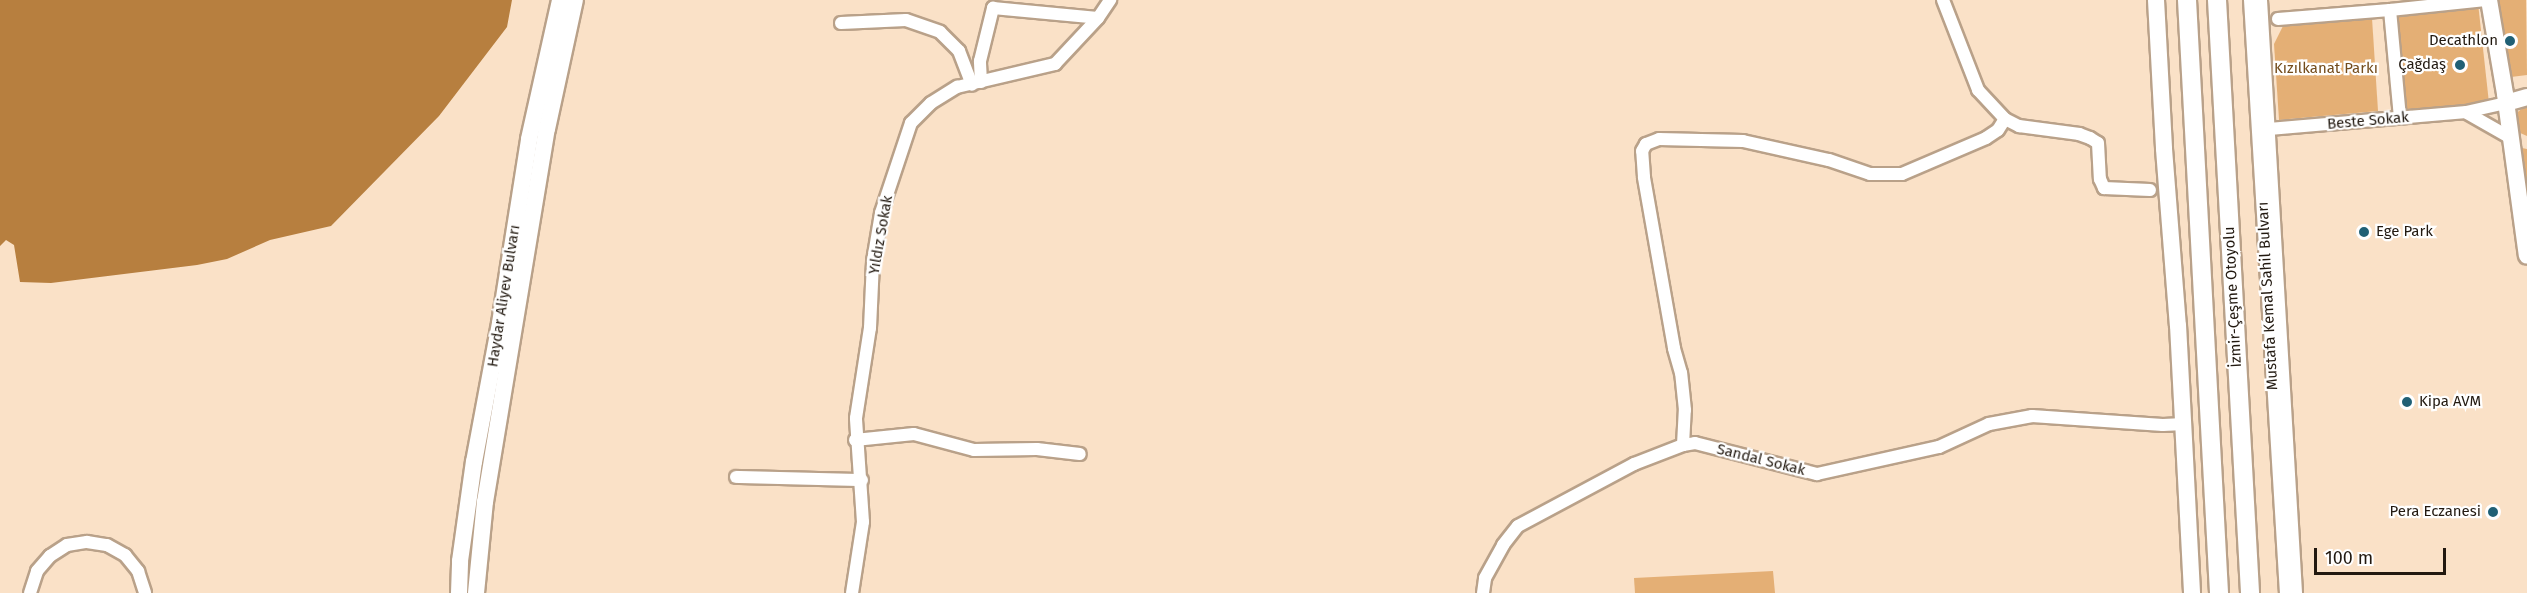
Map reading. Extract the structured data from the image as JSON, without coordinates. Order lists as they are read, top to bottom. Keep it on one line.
{"streets":{"highway":["İzmir-Çeşme Otoyolu"],"main road":["Haydar Aliyev Bulvarı"],"street":["Beste Sokak","Yıldız Sokak","Mustafa Kemal Sahil Bulvarı","Sandal Sokak"]},"crossings":[["Beste Sokak","Mustafa Kemal Sahil Bulvarı"]],"parks":["Kızılkanat Parkı"],"places":["Decathlon","Çağdaş","Ege Park","Kipa AVM","Pera Eczanesi"],"scale_bar":"100 m"}
